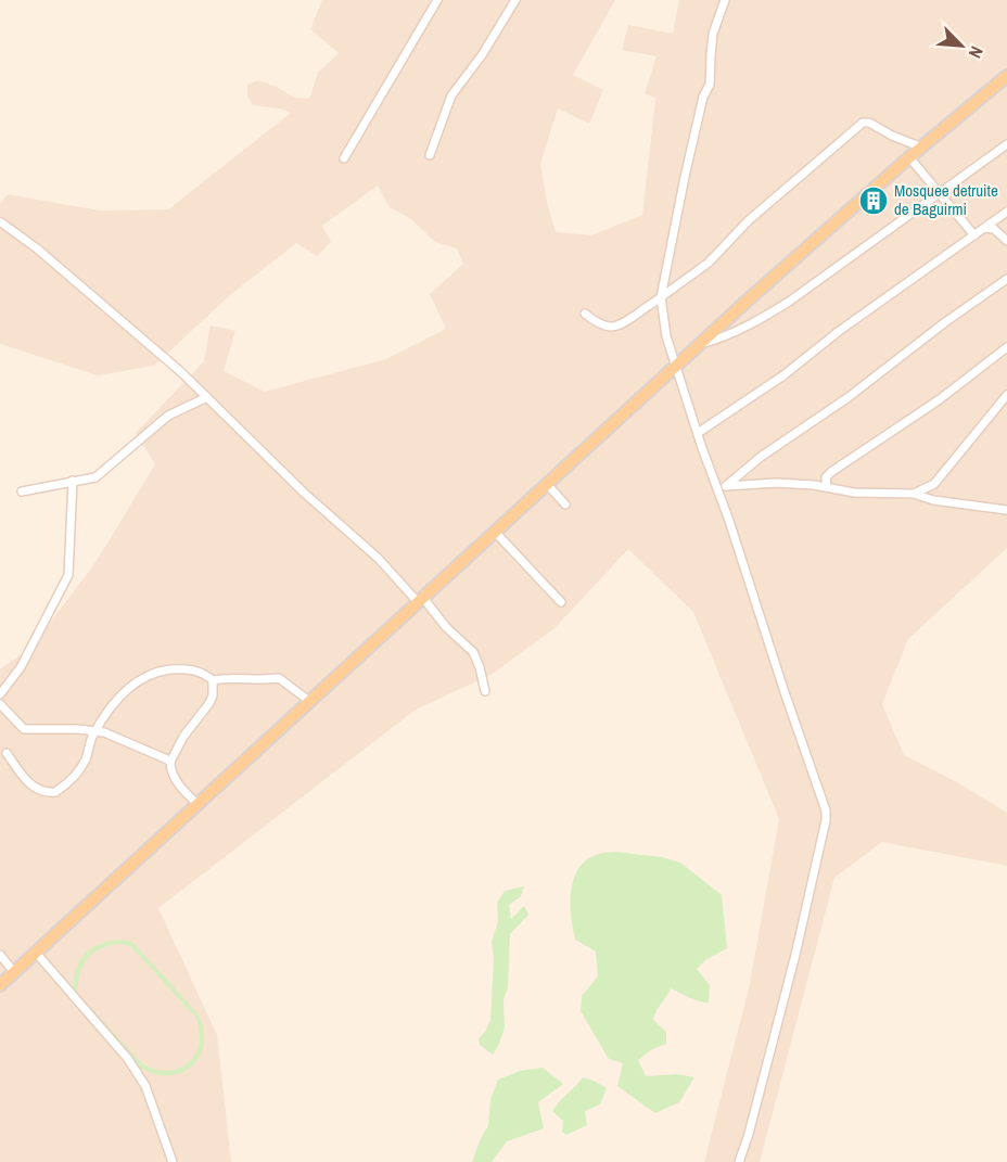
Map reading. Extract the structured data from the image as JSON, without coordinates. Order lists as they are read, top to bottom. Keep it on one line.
{"places":{"building":["Mosquee detruite de Baguirmi"]},"north":"bottom right"}
